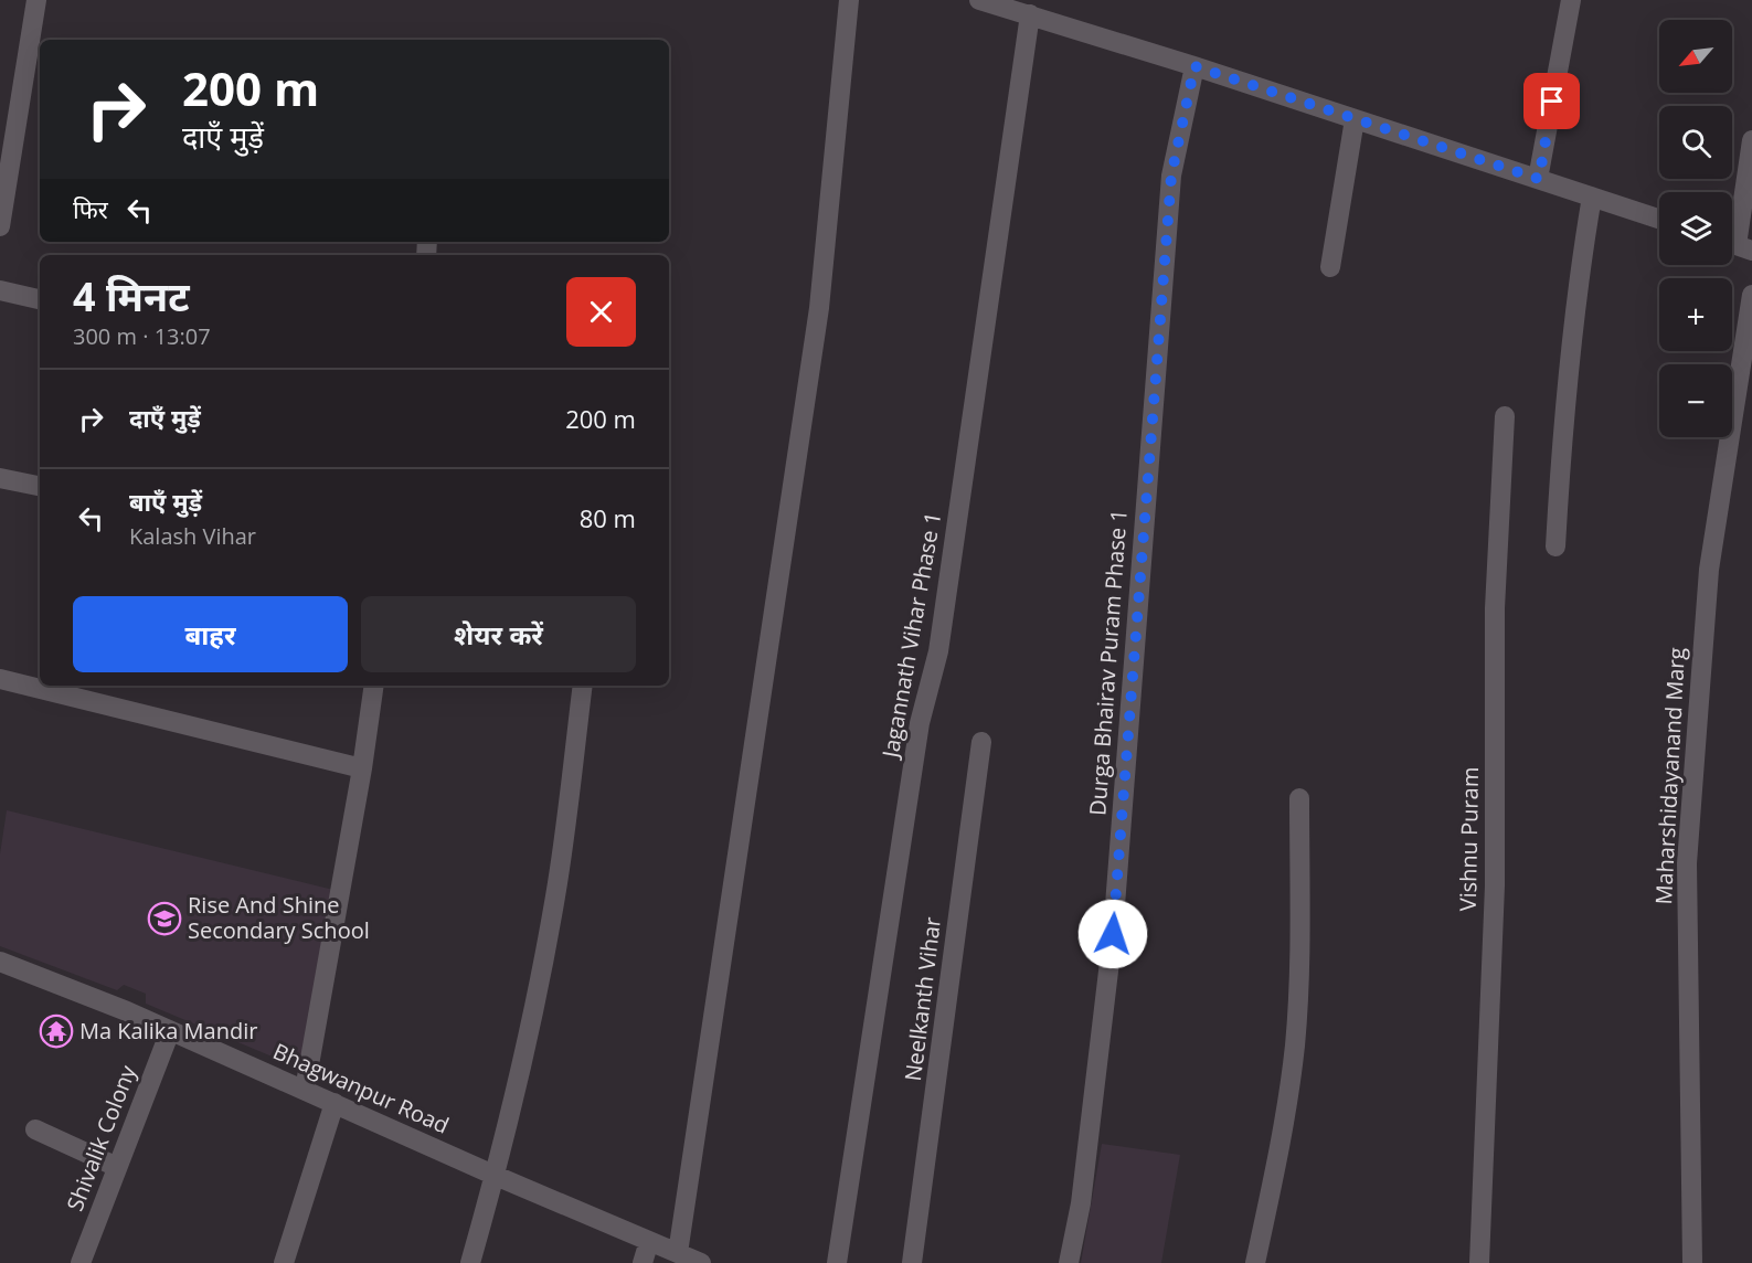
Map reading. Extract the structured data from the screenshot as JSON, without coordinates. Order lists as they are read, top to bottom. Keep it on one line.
{"streets":{"street":["Jagannath Vihar Phase 1","Durga Bhairav Puram Phase 1","Maharshidayanand Marg","Vishnu Puram","Neelkanth Vihar","Bhagwanpur Road","Shivalik Colony"]},"crossings":[["Bhagwanpur Road","Shivalik Colony"]],"places":{"school or university":["Rise And Shine Secondary School"],"temple":["Ma Kalika Mandir"]},"north":"bottom left","page":{"map_buttons":["+","−"],"turn":["200 m","दाएँ मुड़ें"],"then":"फिर","heading":["4 मिनट","300 m · 13:07"],"list":[{"name":"दाएँ मुड़ें","value":"200 m"},{"name":"बाएँ मुड़ें","note":"Kalash Vihar","value":"80 m"}],"buttons":["बाहर","शेयर करें"]}}
